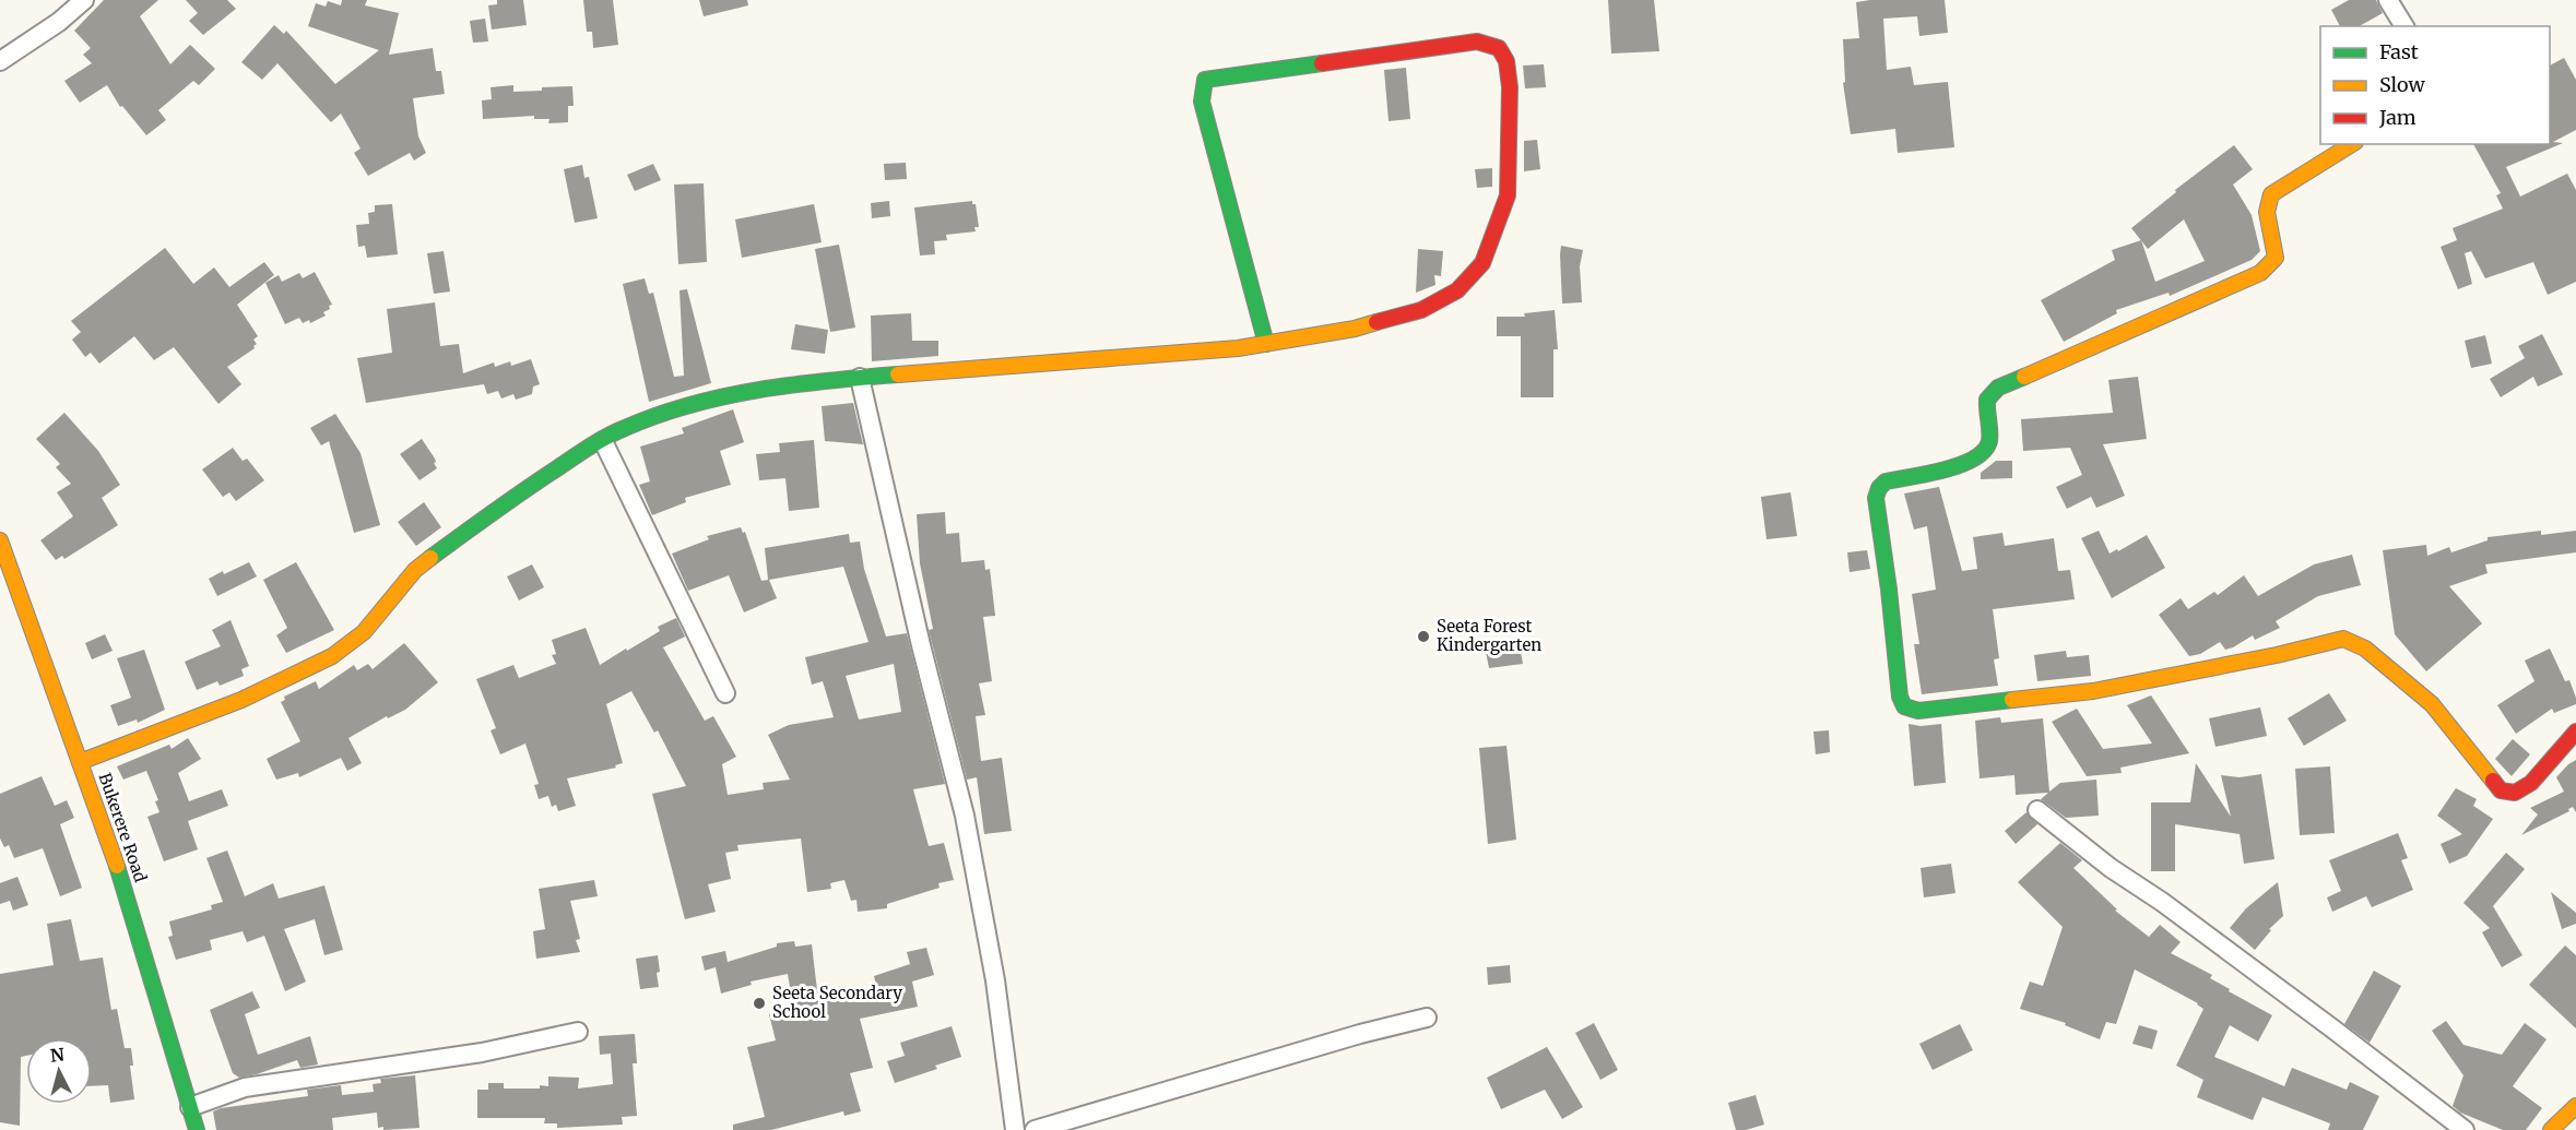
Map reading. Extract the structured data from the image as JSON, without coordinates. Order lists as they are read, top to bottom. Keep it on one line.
{"streets":{"street":["Bukerere Road"]},"places":["Seeta Forest Kindergarten","Seeta Secondary School"],"legend":["Fast","Slow","Jam"],"north":"top"}
